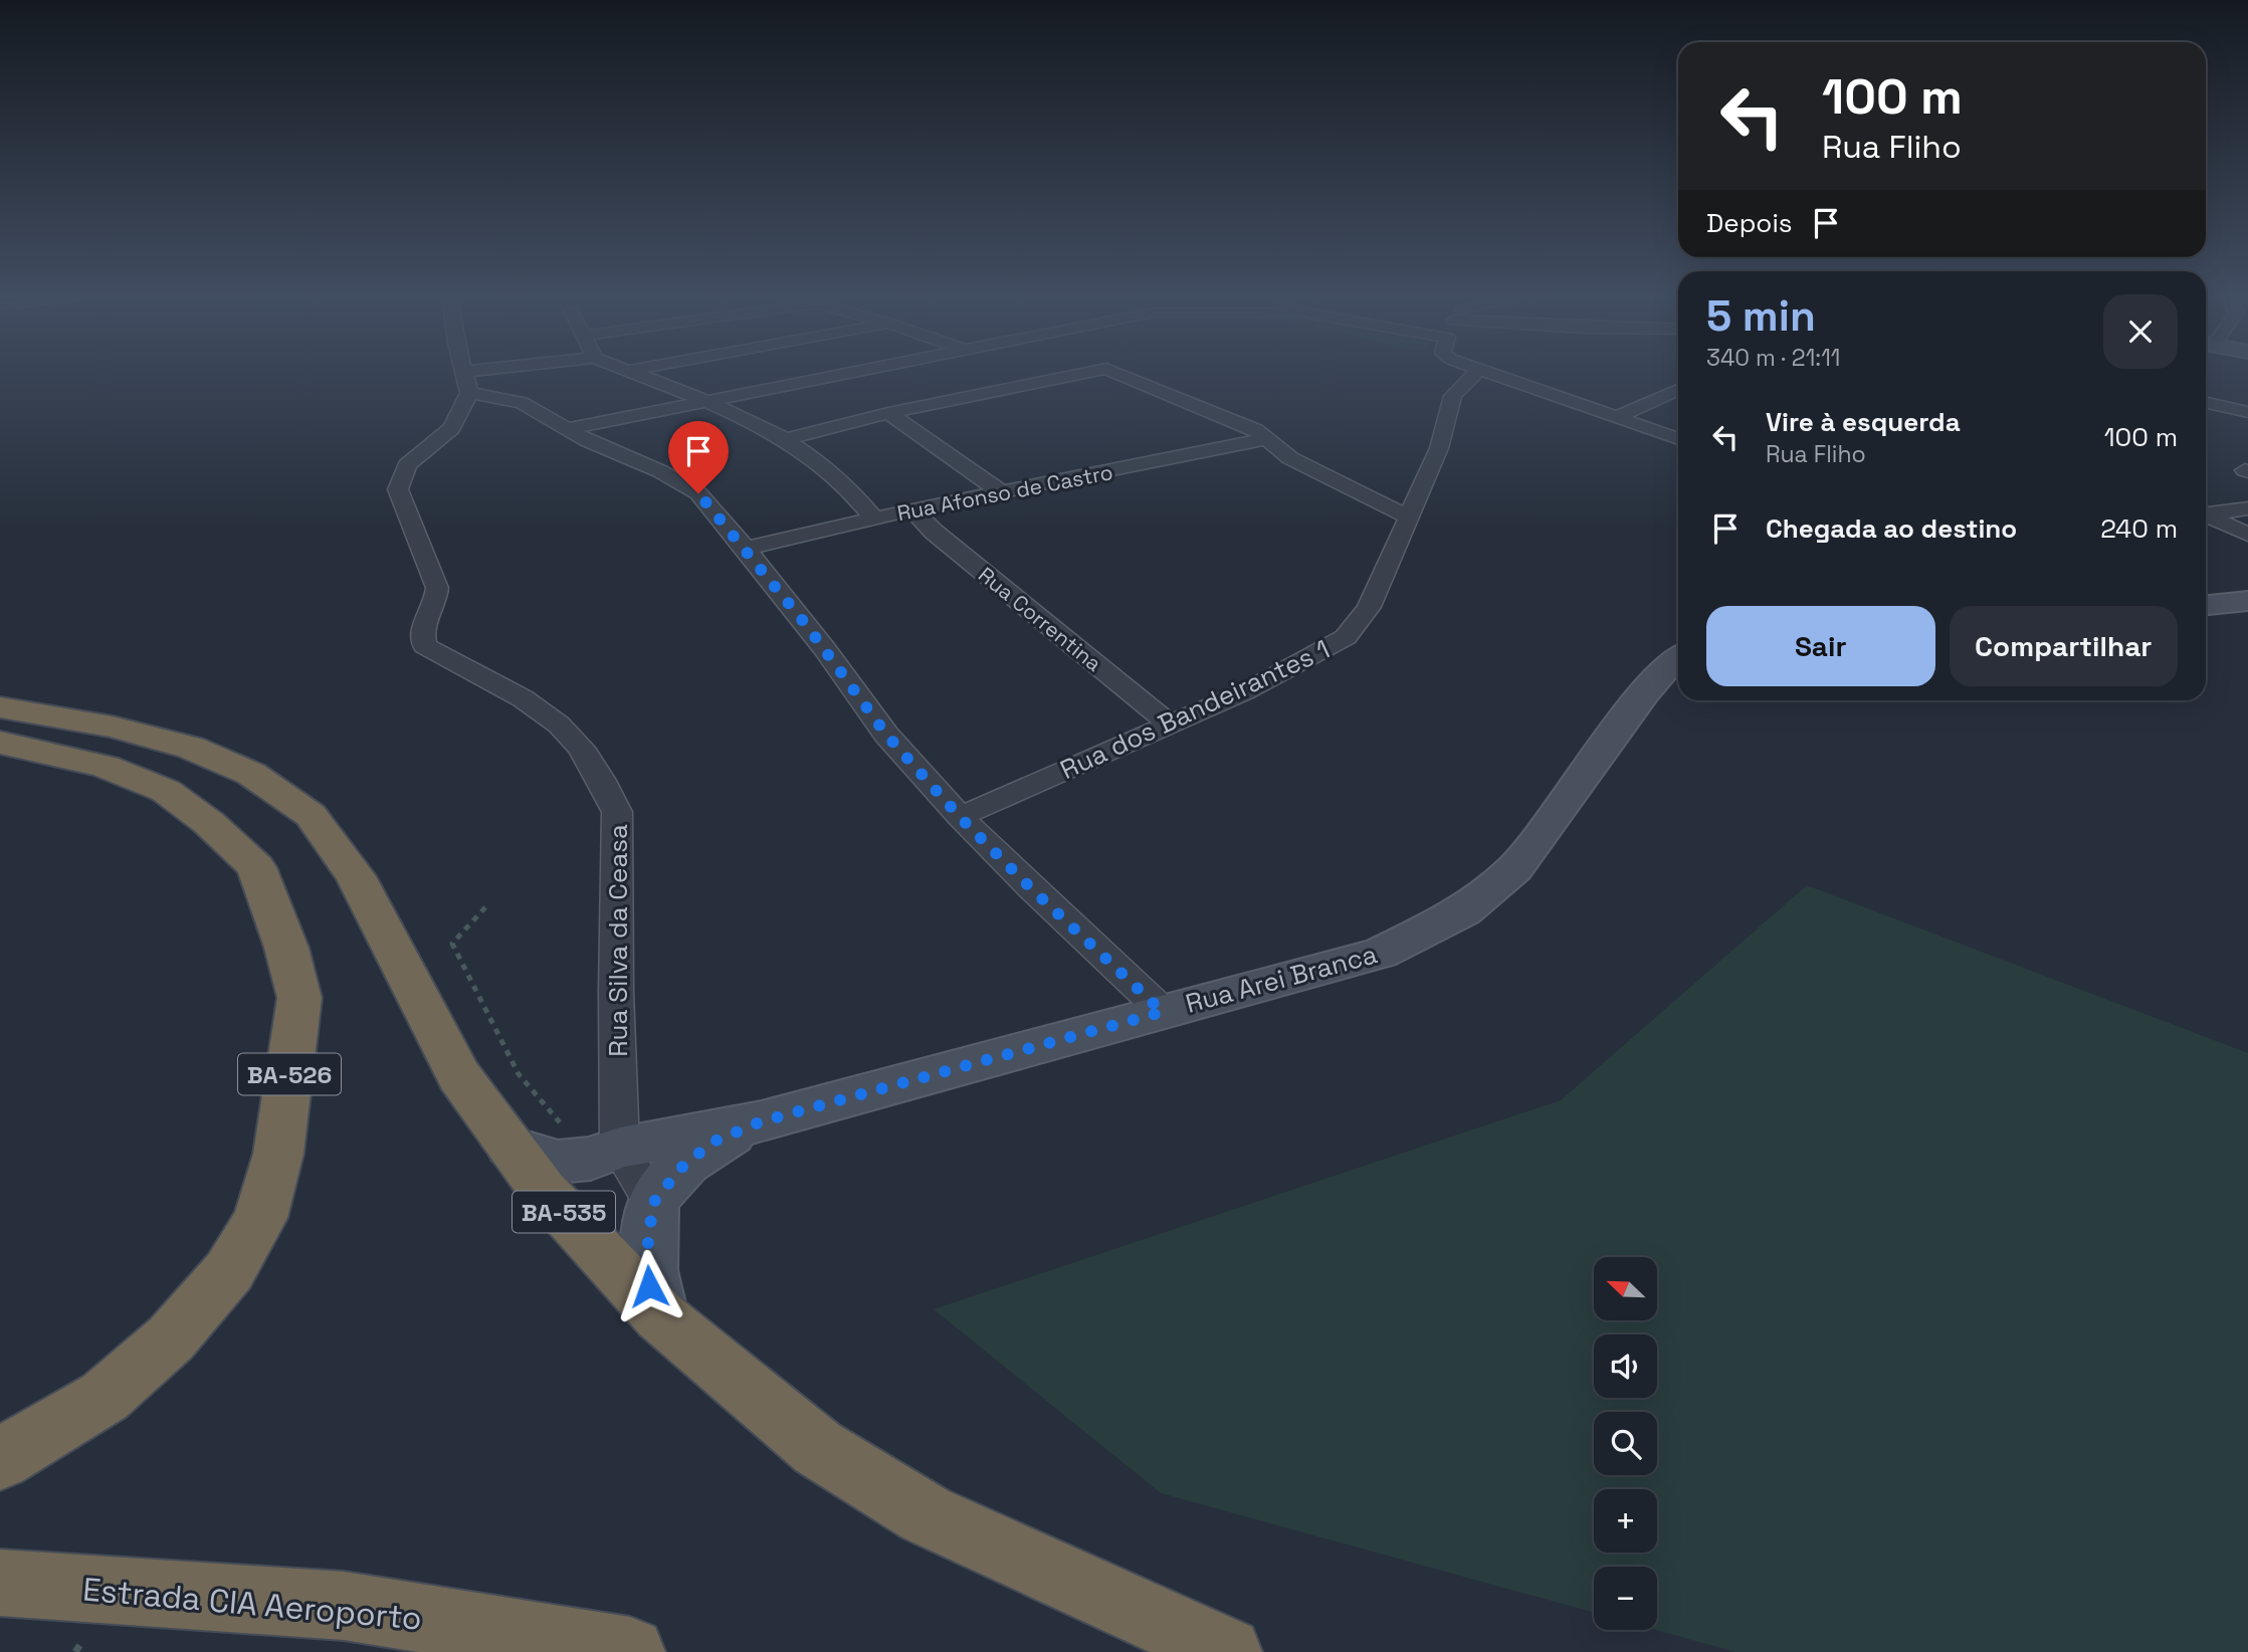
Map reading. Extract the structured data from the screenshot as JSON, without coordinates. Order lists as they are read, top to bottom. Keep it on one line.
{"streets":{"highway":["BA-526","BA-535","Estrada CIA Aeroporto"],"main road":["Rua Arei Branca"],"street":["Rua Afonso de Castro","Rua Correntina","Rua dos Bandeirantes 1","Rua Silva da Ceasa"]},"crossings":[["Rua Afonso de Castro","Rua Correntina"],["Rua Correntina","Rua dos Bandeirantes 1"],["Rua Silva da Ceasa","Rua Arei Branca"],["Rua Arei Branca","BA-535"]],"north":"top left","page":{"turn":["100 m","Rua Fliho"],"then":"Depois","heading":["5 min","340 m · 21:11"],"list":[{"name":"Vire à esquerda","note":"Rua Fliho","value":"100 m"},{"name":"Chegada ao destino","value":"240 m"}],"buttons":["Sair","Compartilhar"],"map_buttons":["+","−"]}}
